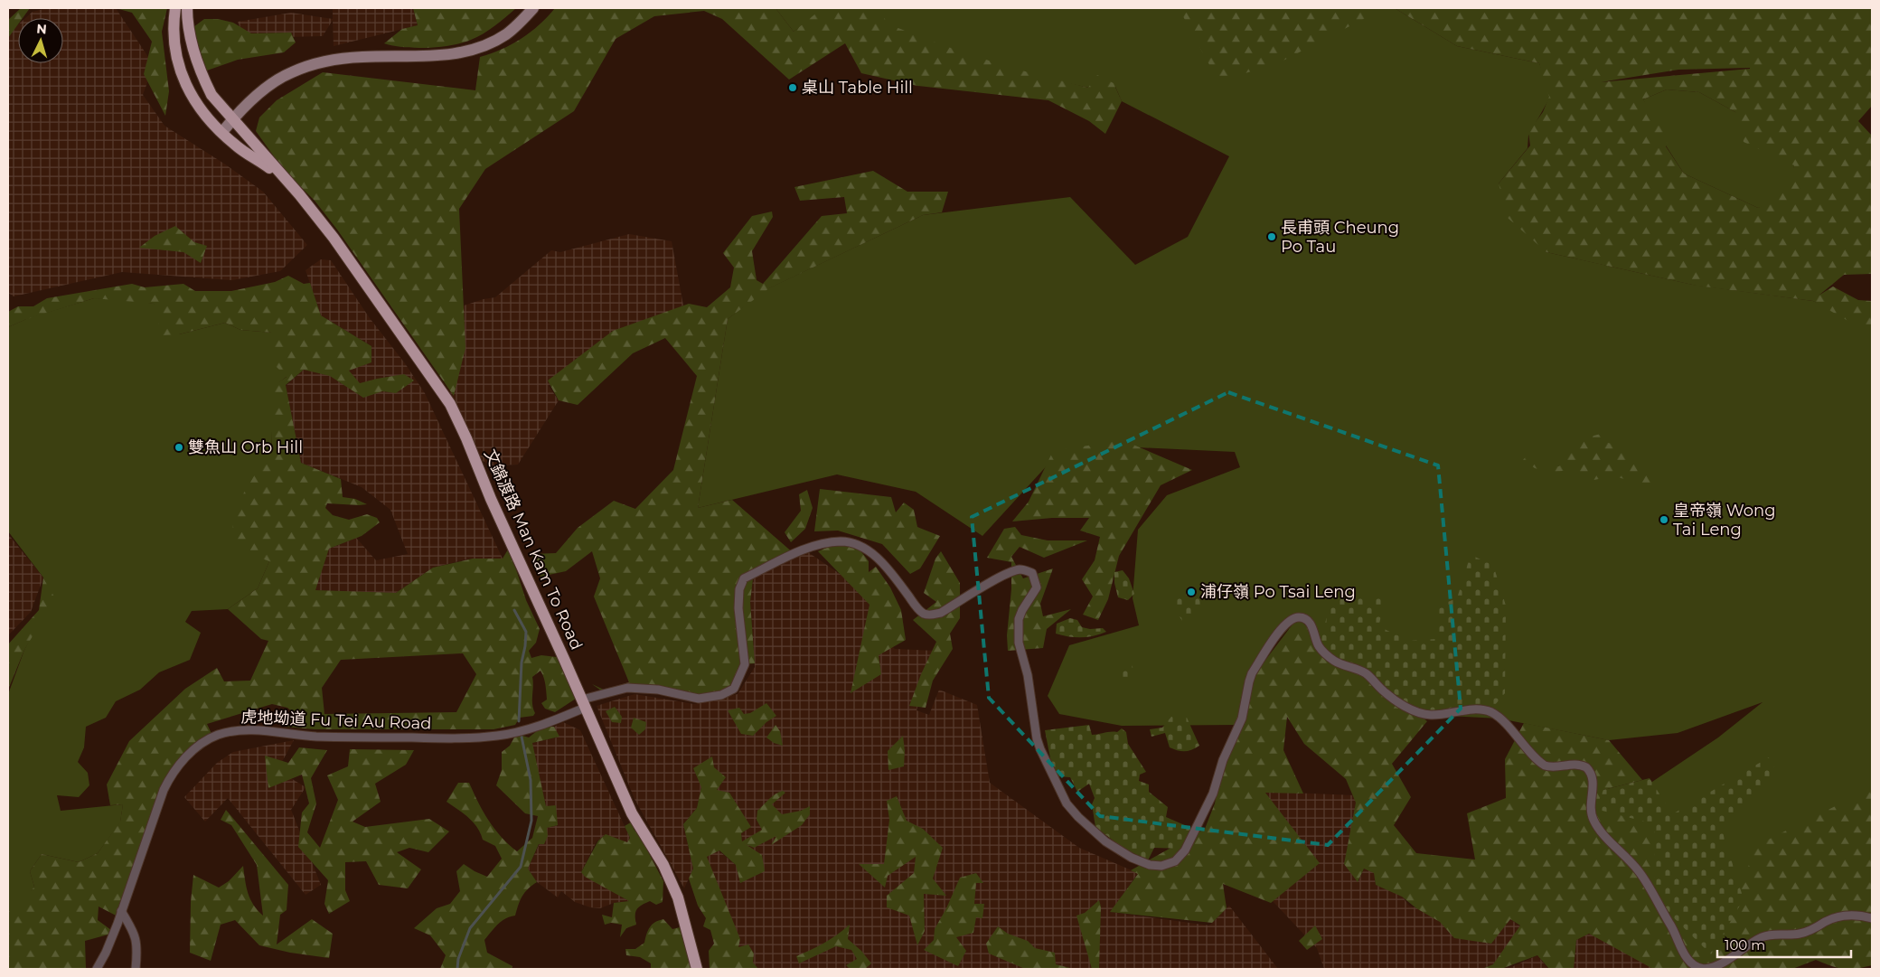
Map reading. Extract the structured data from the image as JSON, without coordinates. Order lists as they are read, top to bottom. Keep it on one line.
{"streets":{"main road":["文錦渡路 Man Kam To Road"],"street":["虎地坳道 Fu Tei Au Road"]},"crossings":[["文錦渡路 Man Kam To Road","虎地坳道 Fu Tei Au Road"]],"places":["桌山 Table Hill","長甫頭 Cheung Po Tau","雙魚山 Orb Hill","皇帝嶺 Wong Tai Leng","浦仔嶺 Po Tsai Leng"],"scale_bar":"100 m","north":"top"}
